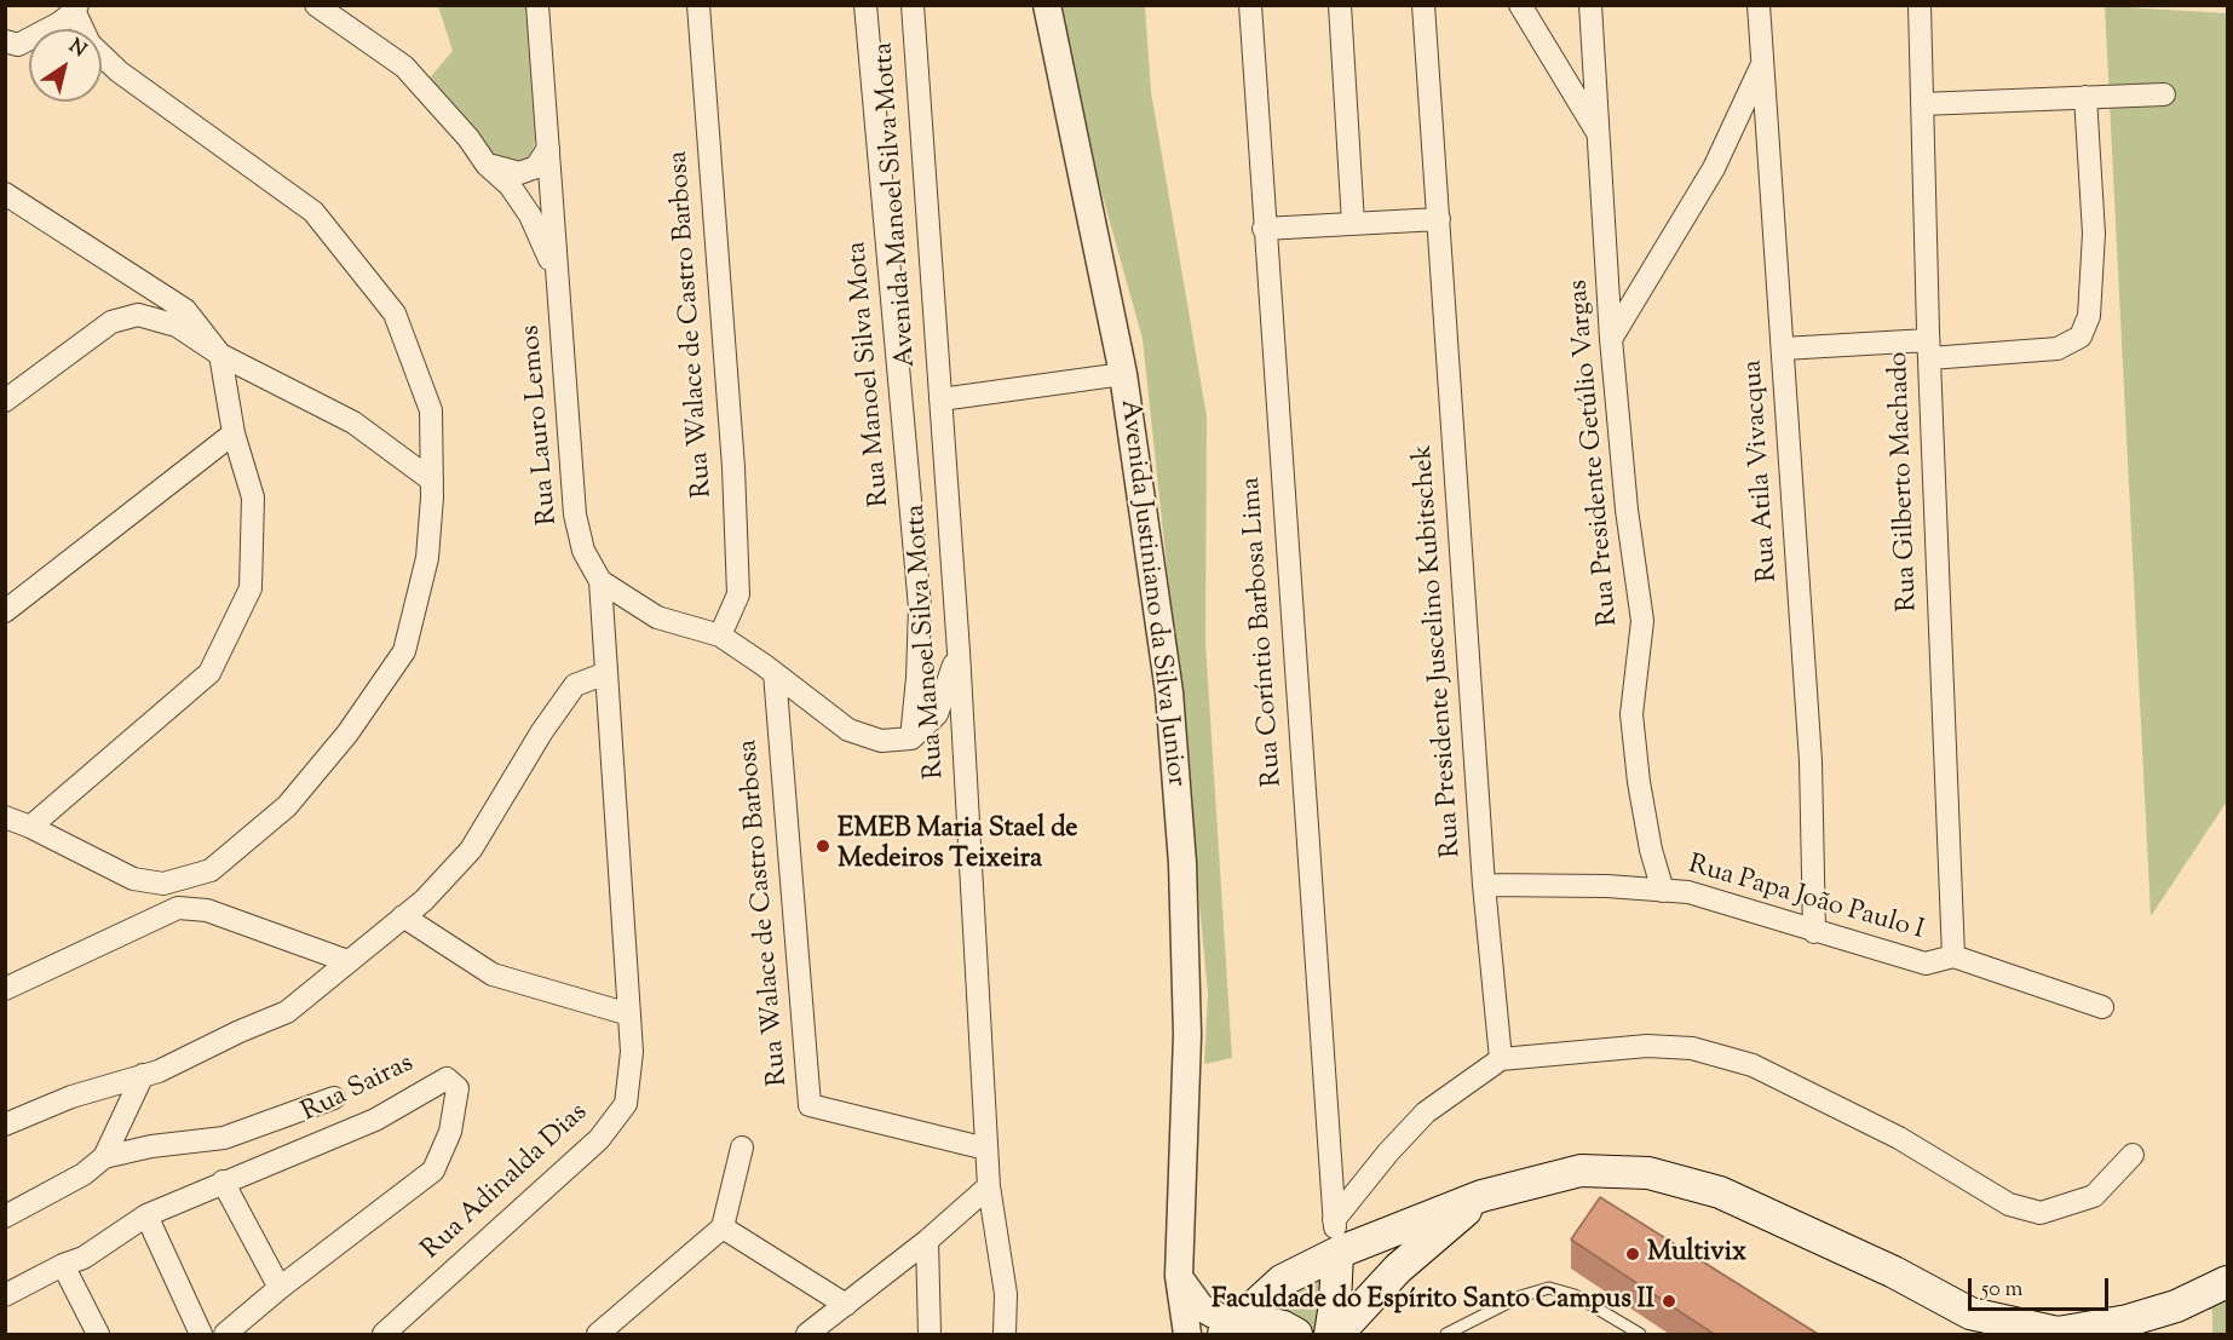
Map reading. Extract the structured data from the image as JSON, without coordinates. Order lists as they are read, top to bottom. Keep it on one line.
{"streets":{"street":["Avenida Manoel Silva Motta","Rua Walace de Castro Barbosa","Rua Manoel Silva Mota","Rua Lauro Lemos","Rua Presidente Getúlio Vargas","Rua Atila Vivacqua","Rua Gilberto Machado","Avenida Justiniano da Silva Junior","Rua Coríntio Barbosa Lima","Rua Manoel Silva Motta","Rua Presidente Juscelino Kubitschek","Rua Papa João Paulo I","Rua Sairas","Rua Adinalda Dias"]},"crossings":[["Avenida Manoel Silva Motta","Rua Manoel Silva Motta"],["Rua Walace de Castro Barbosa","Rua Manoel Silva Motta"],["Rua Lauro Lemos","Rua Adinalda Dias"],["Rua Presidente Getúlio Vargas","Rua Papa João Paulo I"],["Rua Atila Vivacqua","Rua Papa João Paulo I"],["Rua Gilberto Machado","Rua Papa João Paulo I"],["Rua Presidente Juscelino Kubitschek","Rua Papa João Paulo I"]],"places":["EMEB Maria Stael de Medeiros Teixeira","Multivix","Faculdade do Espírito Santo Campus II"],"scale_bar":"50 m","north":"top right"}
